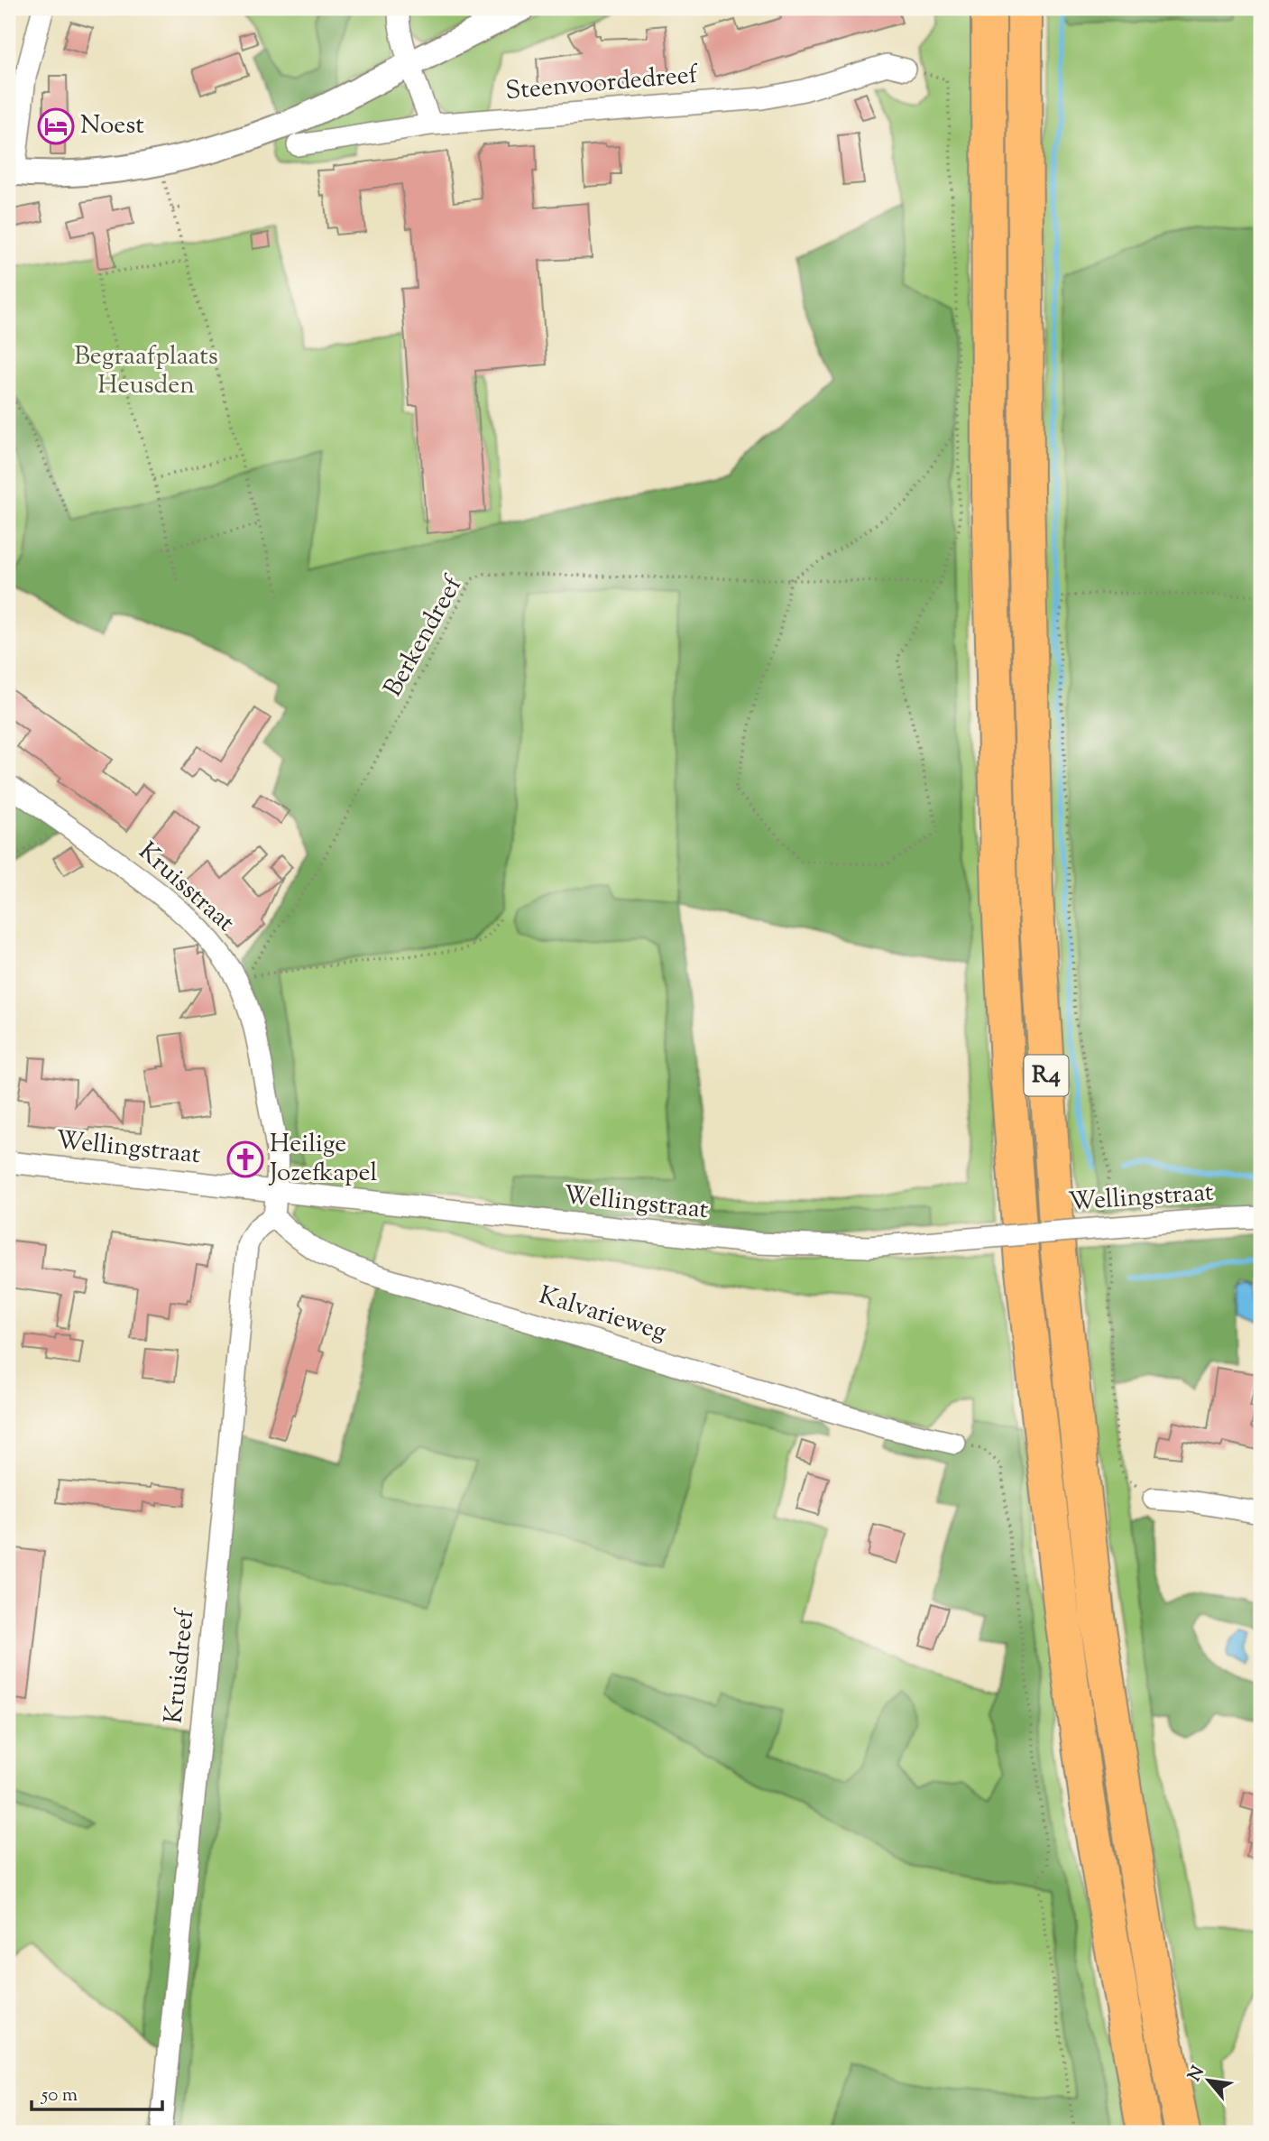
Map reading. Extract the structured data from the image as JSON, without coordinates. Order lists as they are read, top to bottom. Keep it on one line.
{"streets":{"highway":["R4"],"street":["Steenvoordedreef","Kruisstraat","Wellingstraat","Kalvarieweg","Kruisdreef"],"path":["Berkendreef"]},"crossings":[["Berkendreef","Kruisstraat"],["Kruisstraat","Wellingstraat"],["Kalvarieweg","Kruisdreef"]],"parks":["Begraafplaats Heusden"],"places":{"hotel":["Noest"],"church":["Heilige Jozefkapel"]},"scale_bar":"50 m","north":"top left"}
